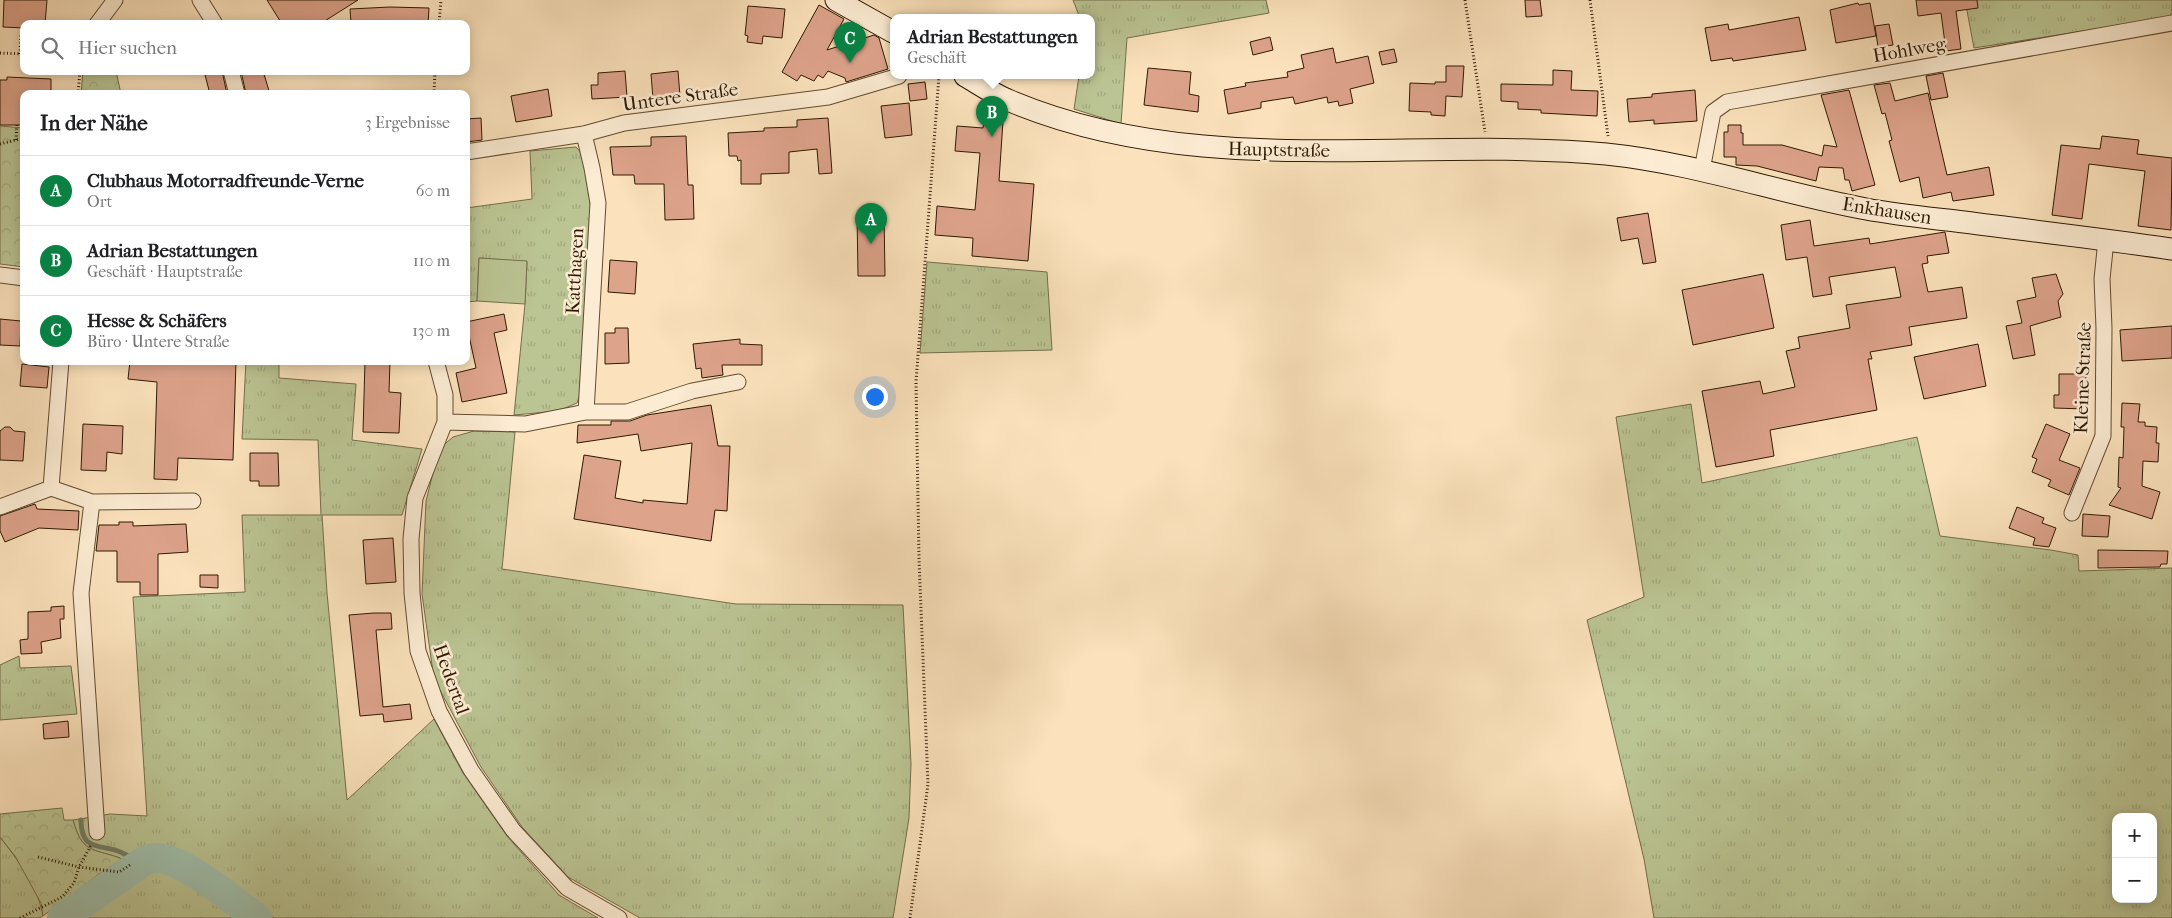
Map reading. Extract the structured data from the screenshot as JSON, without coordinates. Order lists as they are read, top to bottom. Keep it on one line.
{"streets":{"main road":["Hauptstraße","Enkhausen"],"street":["Hohlweg","Untere Straße","Katthagen","Kleine Straße","Hedertal"]},"crossings":[["Hohlweg","Enkhausen"],["Untere Straße","Katthagen"],["Hauptstraße","Enkhausen"],["Enkhausen","Kleine Straße"]],"page":{"popup":["Adrian Bestattungen","Geschäft"],"search":"Hier suchen","pins":["C","B","A"],"heading":["In der Nähe","3 Ergebnisse"],"list":[{"mark":"A","name":"Clubhaus Motorradfreunde-Verne","note":"Ort","value":"60 m"},{"mark":"B","name":"Adrian Bestattungen","note":"Geschäft · Hauptstraße","value":"110 m"},{"mark":"C","name":"Hesse & Schäfers","note":"Büro · Untere Straße","value":"130 m"}],"map_buttons":["+","−"]}}
